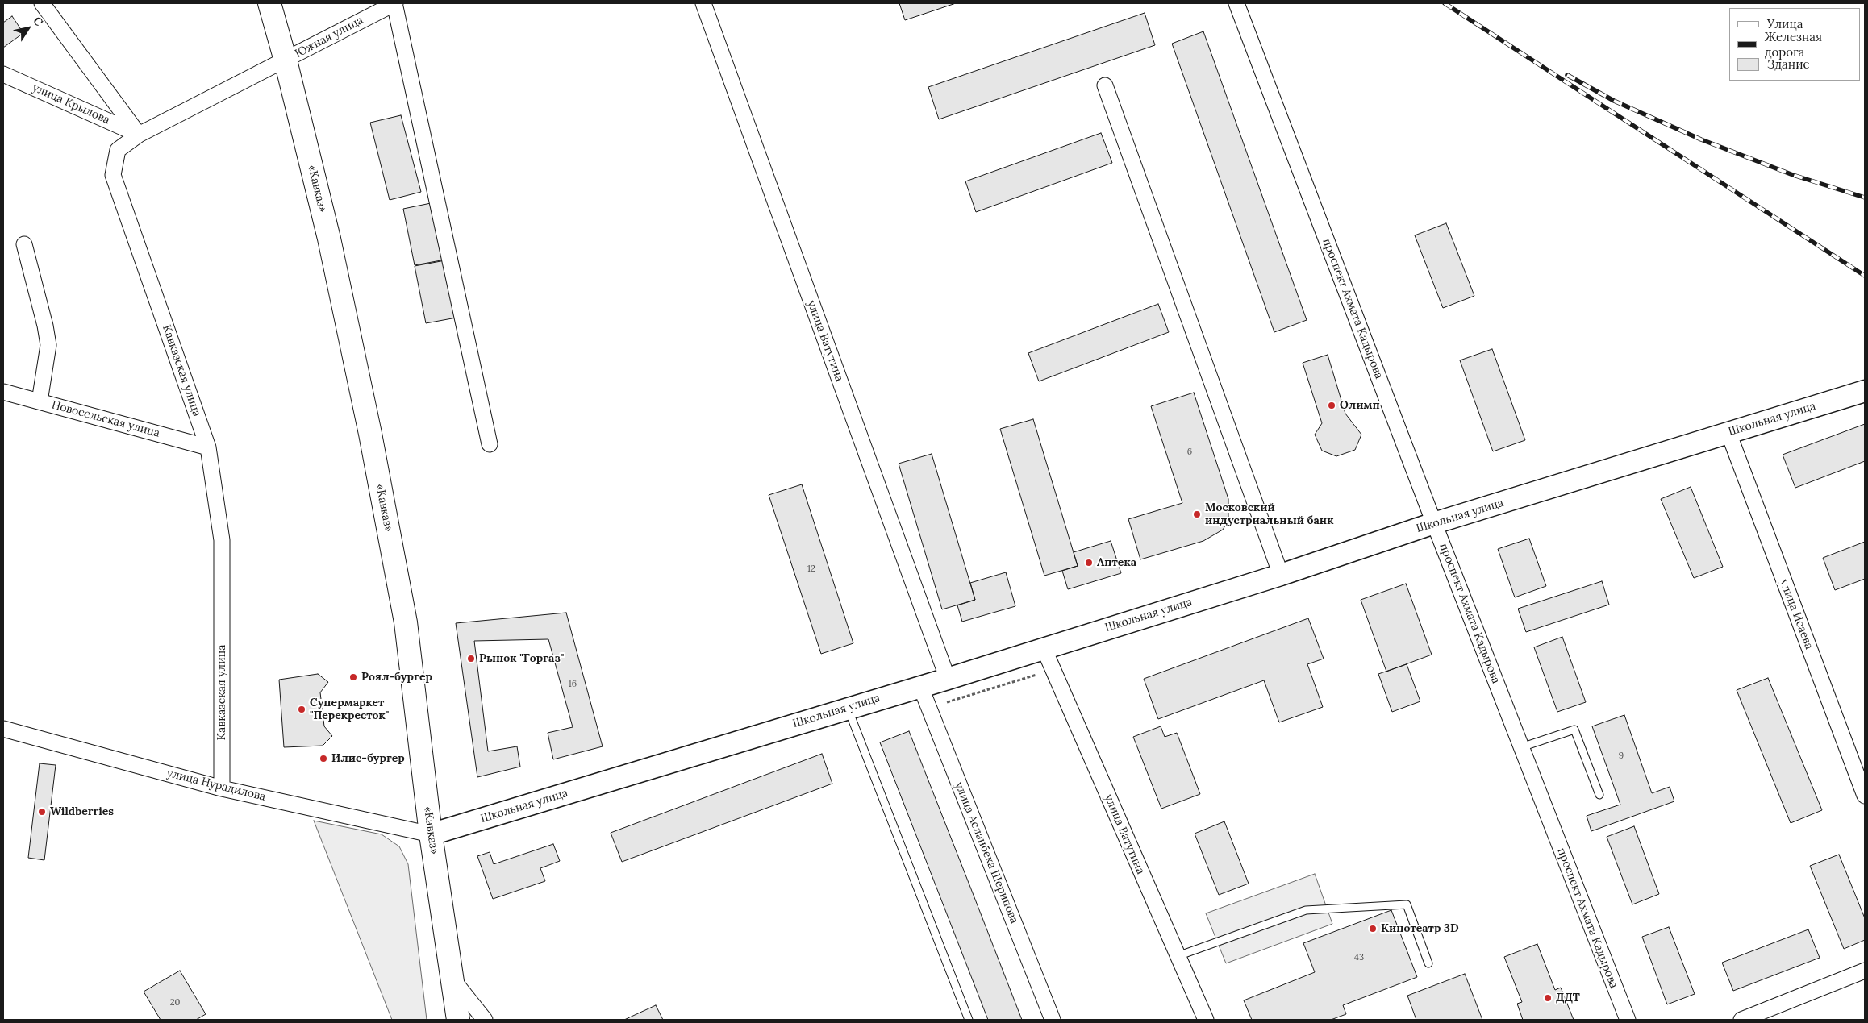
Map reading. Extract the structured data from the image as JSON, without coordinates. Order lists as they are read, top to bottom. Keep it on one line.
{"streets":{"main road":["«Кавказ»"],"street":["Южная улица","улица Крылова","проспект Ахмата Кадырова","улица Ватутина","Кавказская улица","Новосельская улица","Школьная улица","улица Исаева","улица Нурадилова","улица Асланбека Шерипова"]},"crossings":[["Южная улица","улица Крылова"],["Южная улица","«Кавказ»"],["Южная улица","Кавказская улица"],["улица Крылова","Кавказская улица"],["«Кавказ»","Школьная улица"],["«Кавказ»","улица Нурадилова"],["проспект Ахмата Кадырова","Школьная улица"],["улица Ватутина","Школьная улица"],["Кавказская улица","Новосельская улица"],["Кавказская улица","улица Нурадилова"],["Школьная улица","улица Исаева"],["Школьная улица","улица Нурадилова"],["Школьная улица","улица Асланбека Шерипова"]],"places":["Олимп","Московский индустриальный банк","Аптека","Рынок \"Горгаз\"","Роял-бургер","Супермаркет \"Перекресток\"","Илис-бургер","Wildberries","Кинотеатр 3D","ДДТ"],"house_numbers":["6","12","16","9","43","20"],"legend":["Улица","Железная дорога","Здание"],"north":"top right"}
